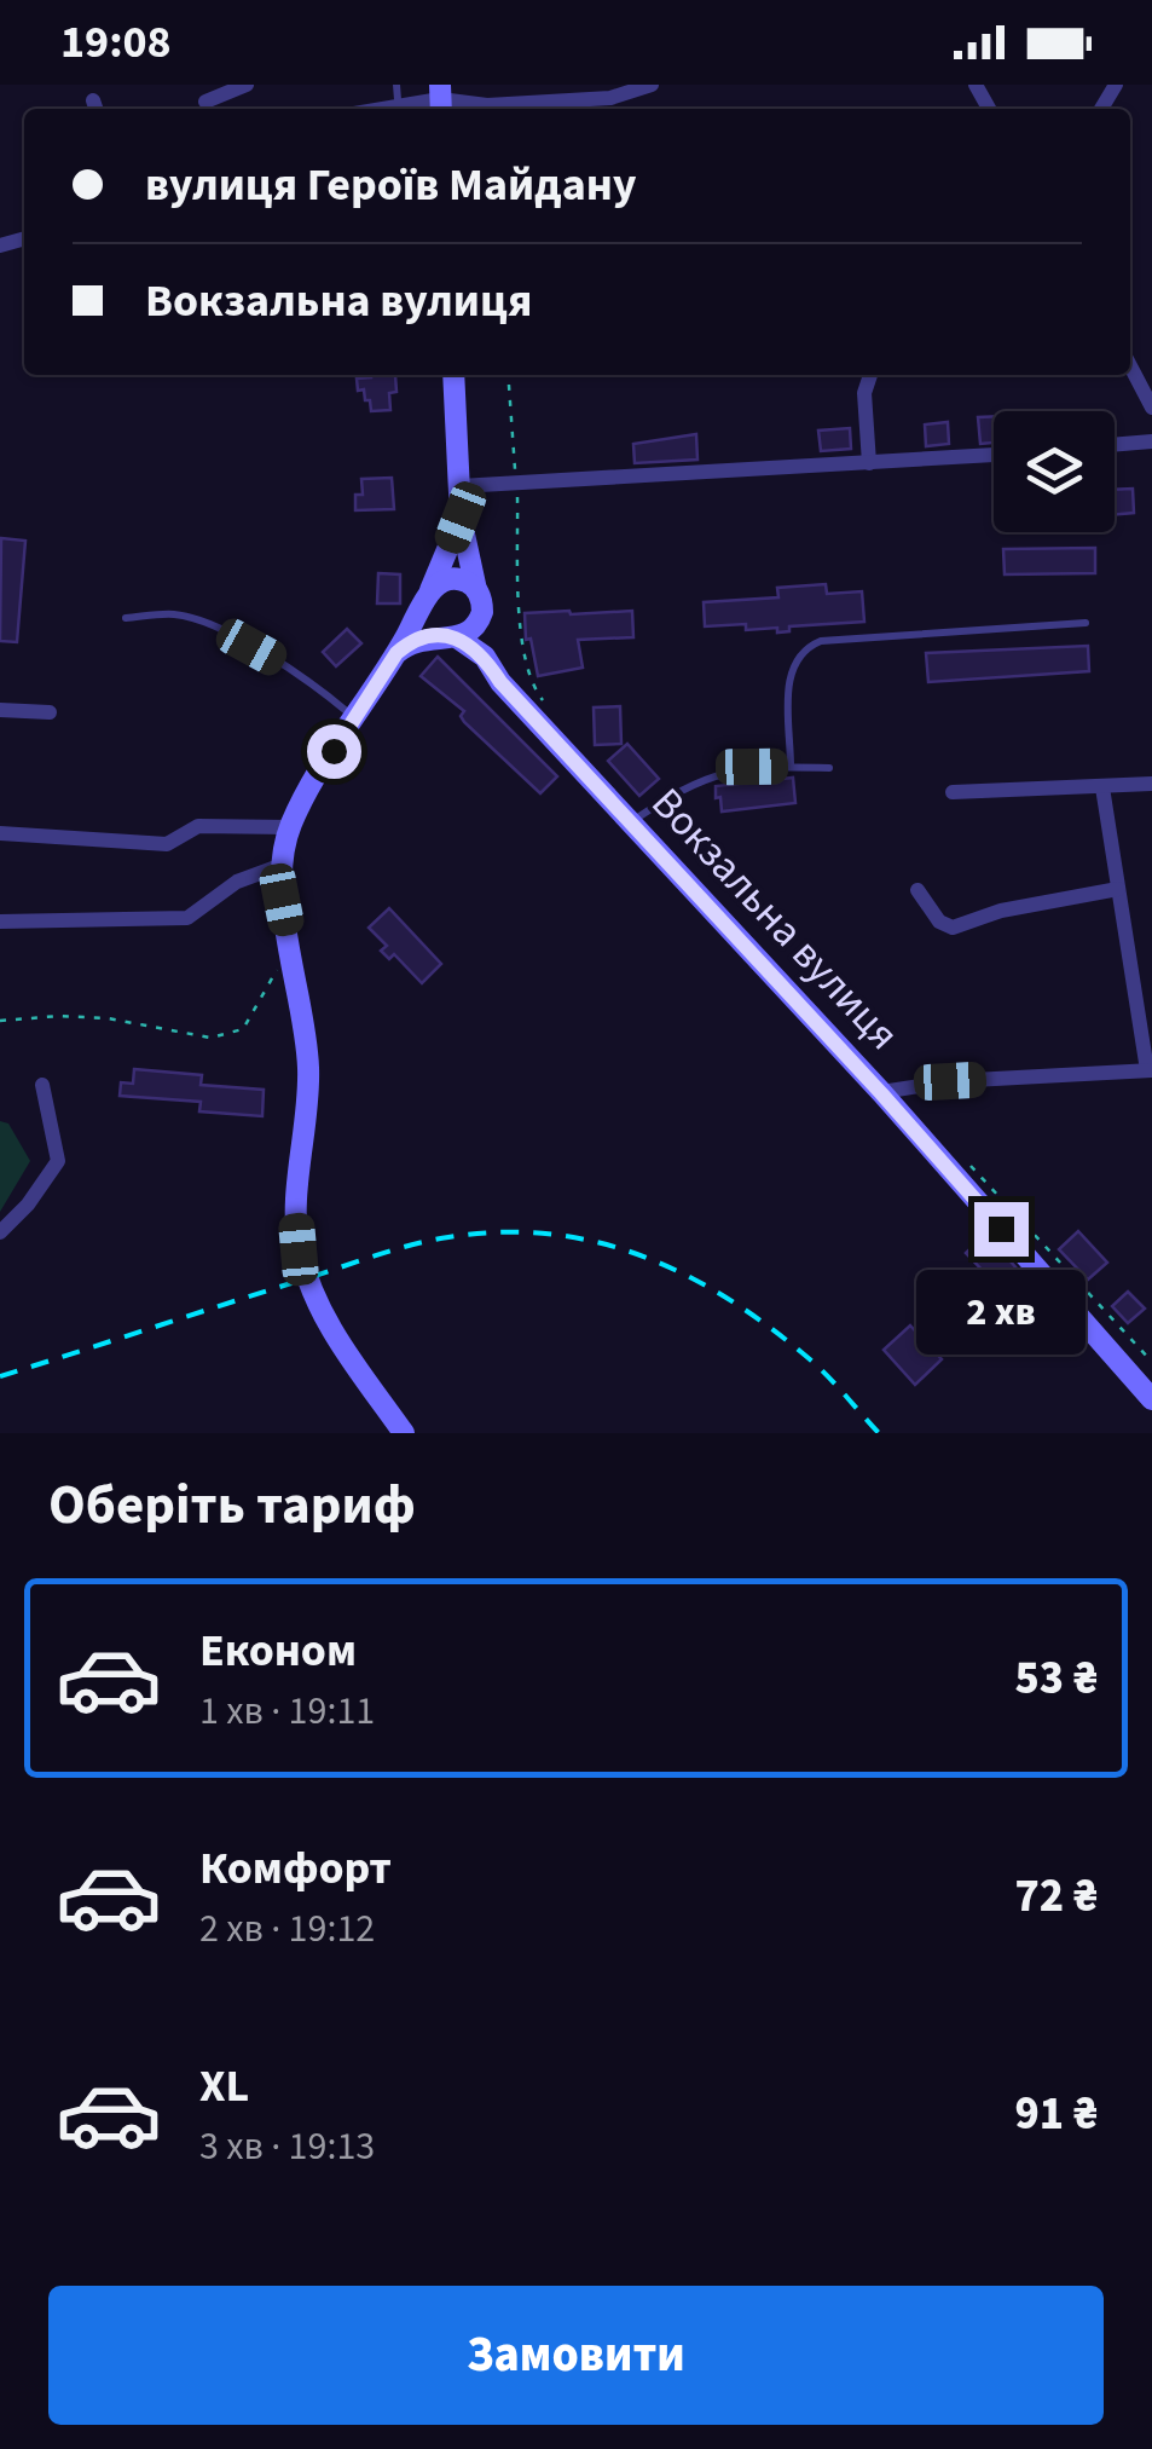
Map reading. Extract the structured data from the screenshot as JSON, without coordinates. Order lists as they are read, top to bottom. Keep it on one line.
{"streets":{"street":["Вокзальна вулиця"]},"page":{"status":"19:08","banner":["вулиця Героїв Майдану","Вокзальна вулиця"],"bubble":"2 хв","heading":"Оберіть тариф","list":[{"name":"Економ","note":"1 хв · 19:11","value":"53 ₴"},{"name":"Комфорт","note":"2 хв · 19:12","value":"72 ₴"},{"name":"XL","note":"3 хв · 19:13","value":"91 ₴"}],"buttons":"Замовити"}}
